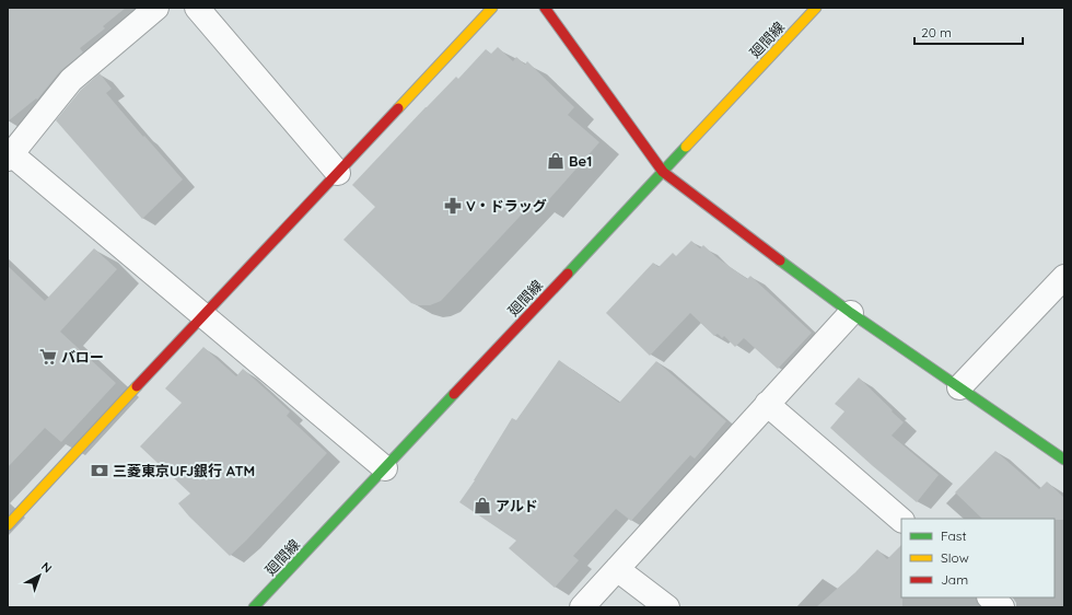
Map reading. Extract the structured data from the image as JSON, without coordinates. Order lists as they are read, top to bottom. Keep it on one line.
{"streets":{"street":["廻間線"]},"places":{"shop":["Be1","アルド"],"pharmacy":["V・ドラッグ"],"supermarket":["バロー"],"bank":["三菱東京UFJ銀行 ATM"]},"legend":["Fast","Slow","Jam"],"scale_bar":"20 m","north":"top right"}
